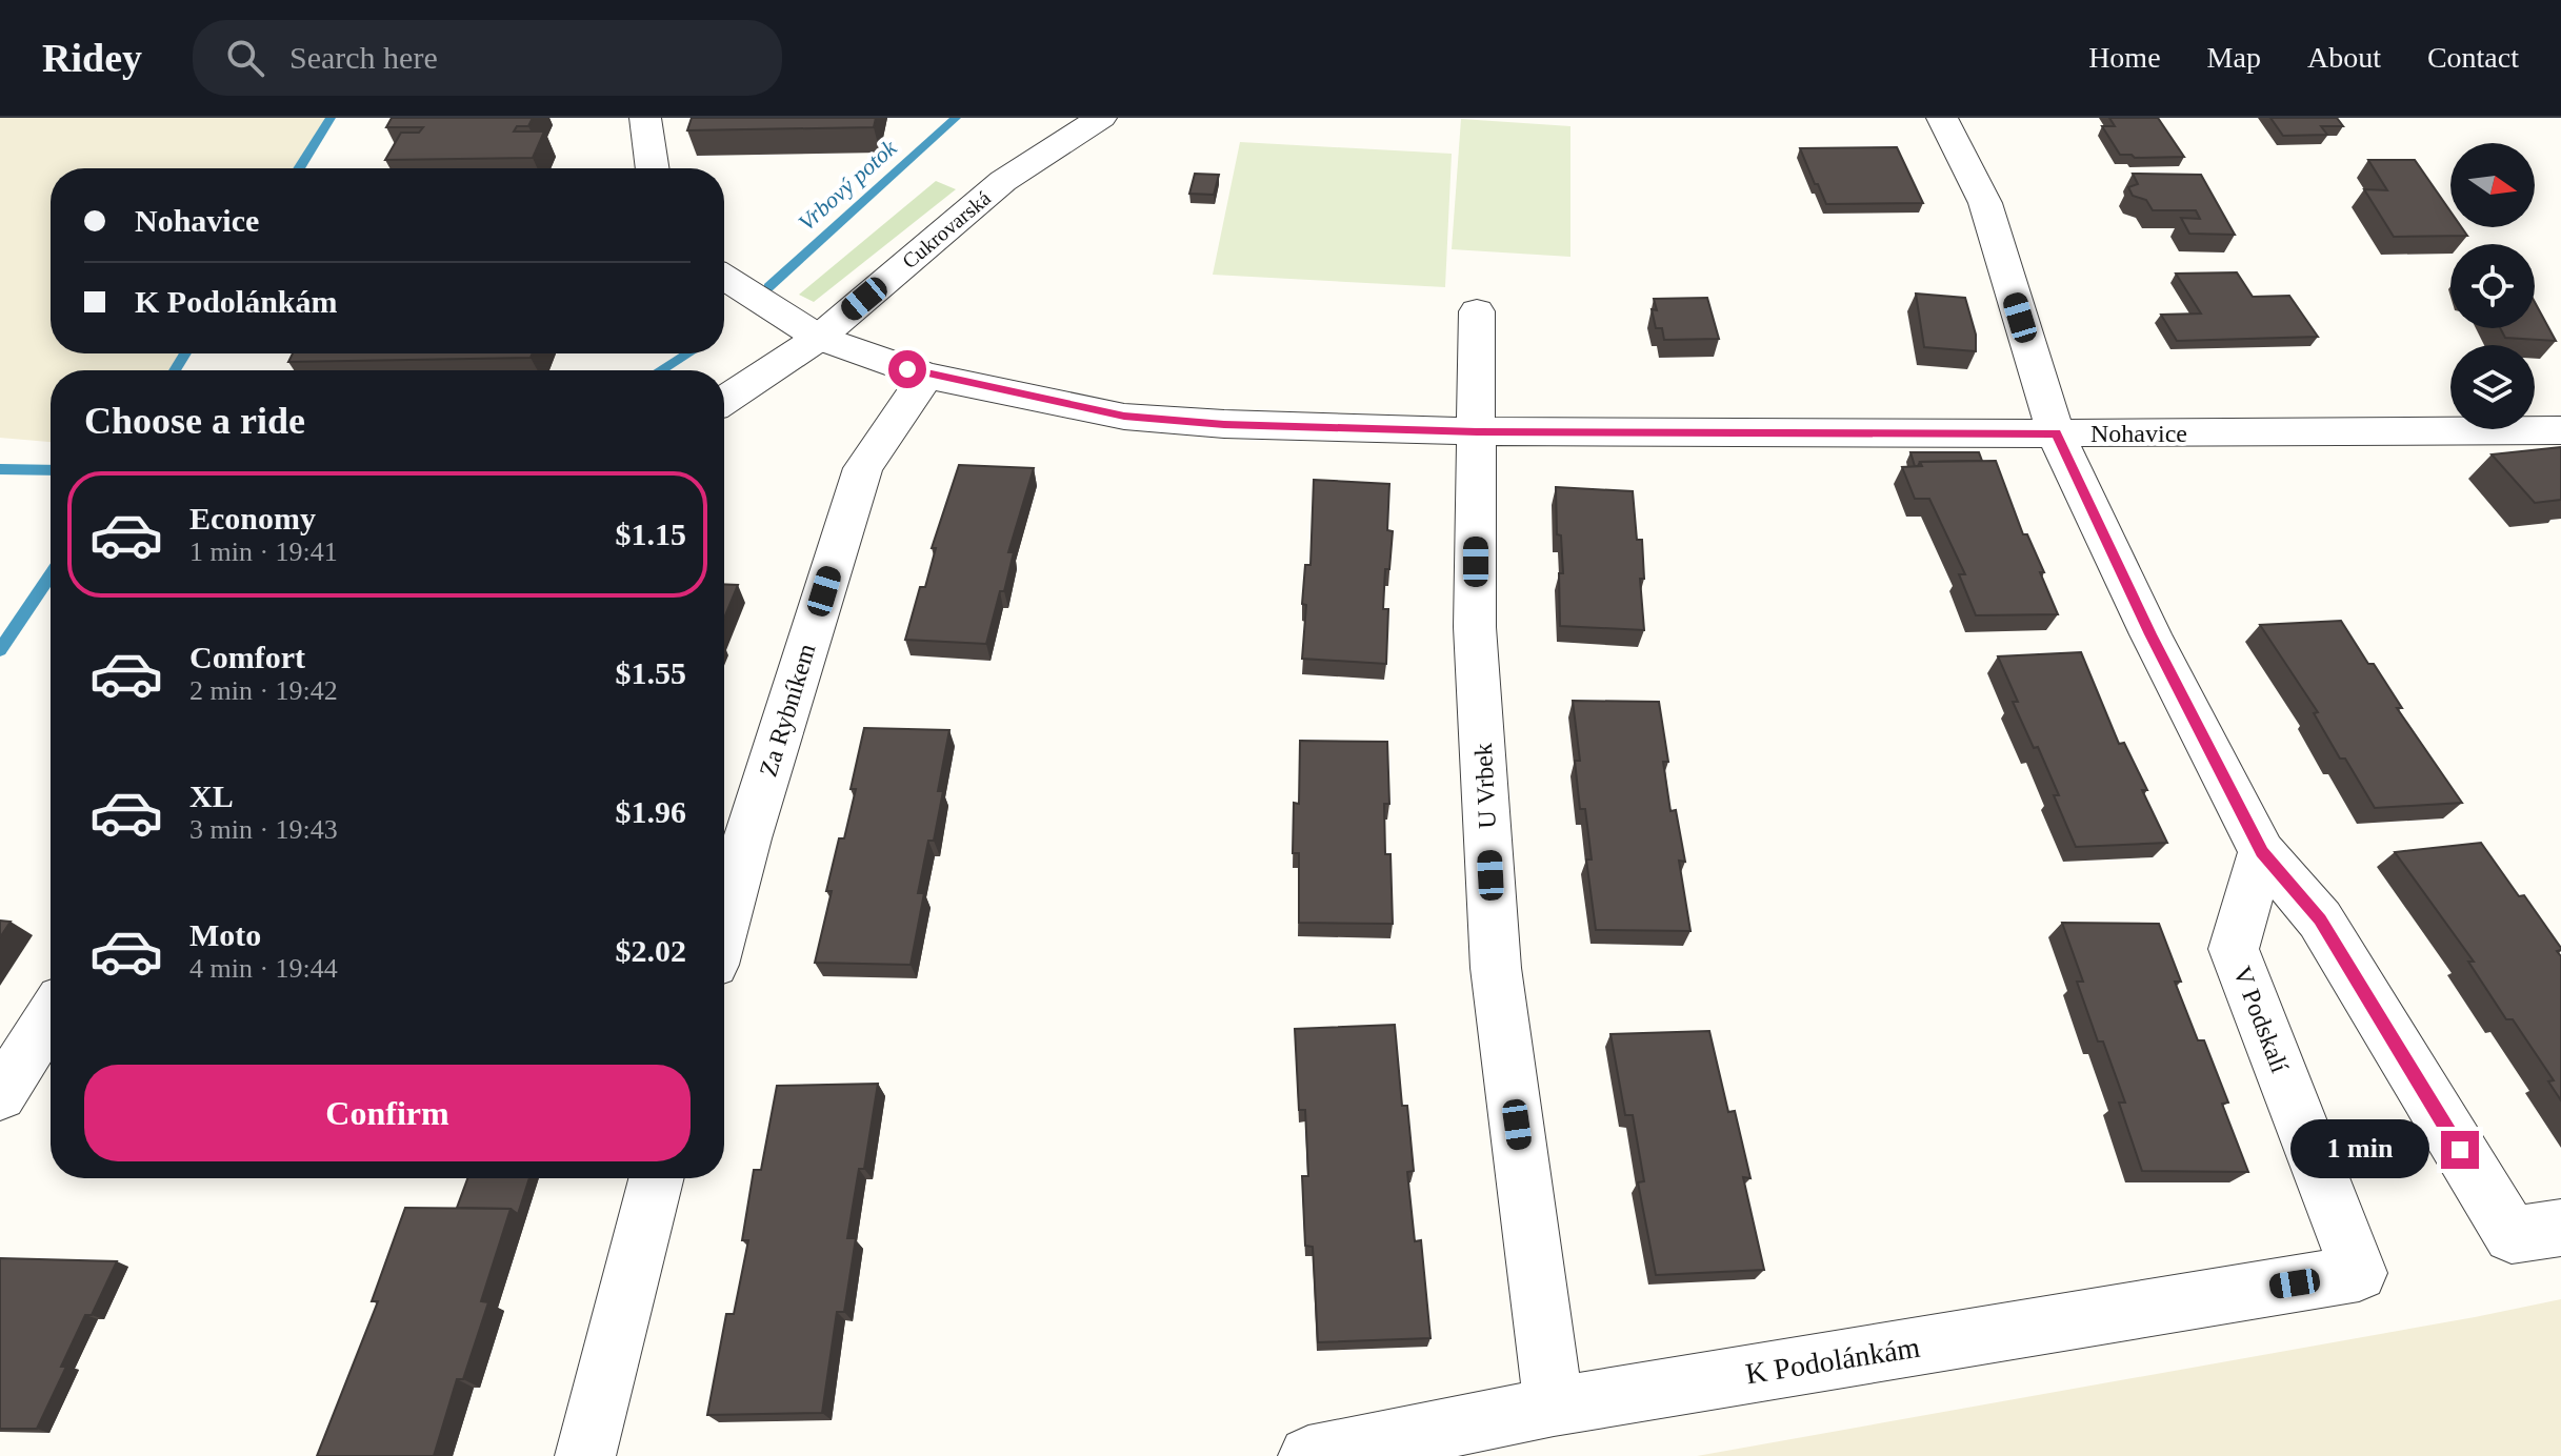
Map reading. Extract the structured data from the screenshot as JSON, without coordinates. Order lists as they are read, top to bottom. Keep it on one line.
{"streets":{"street":["Cukrovarská","Nohavice","Za Rybníkem","U Vrbek","V Podskalí","K Podolánkám"]},"crossings":[["Cukrovarská","Nohavice"],["Nohavice","Za Rybníkem"],["Nohavice","U Vrbek"],["U Vrbek","K Podolánkám"],["V Podskalí","K Podolánkám"]],"water":["Vrbový potok"],"north":"right","page":{"header":"Ridey","search":"Search here","nav":["Home","Map","About","Contact"],"banner":["Nohavice","K Podolánkám"],"heading":"Choose a ride","list":[{"name":"Economy","note":"1 min · 19:41","value":"$1.15"},{"name":"Comfort","note":"2 min · 19:42","value":"$1.55"},{"name":"XL","note":"3 min · 19:43","value":"$1.96"},{"name":"Moto","note":"4 min · 19:44","value":"$2.02"}],"buttons":"Confirm","bubble":"1 min"}}
